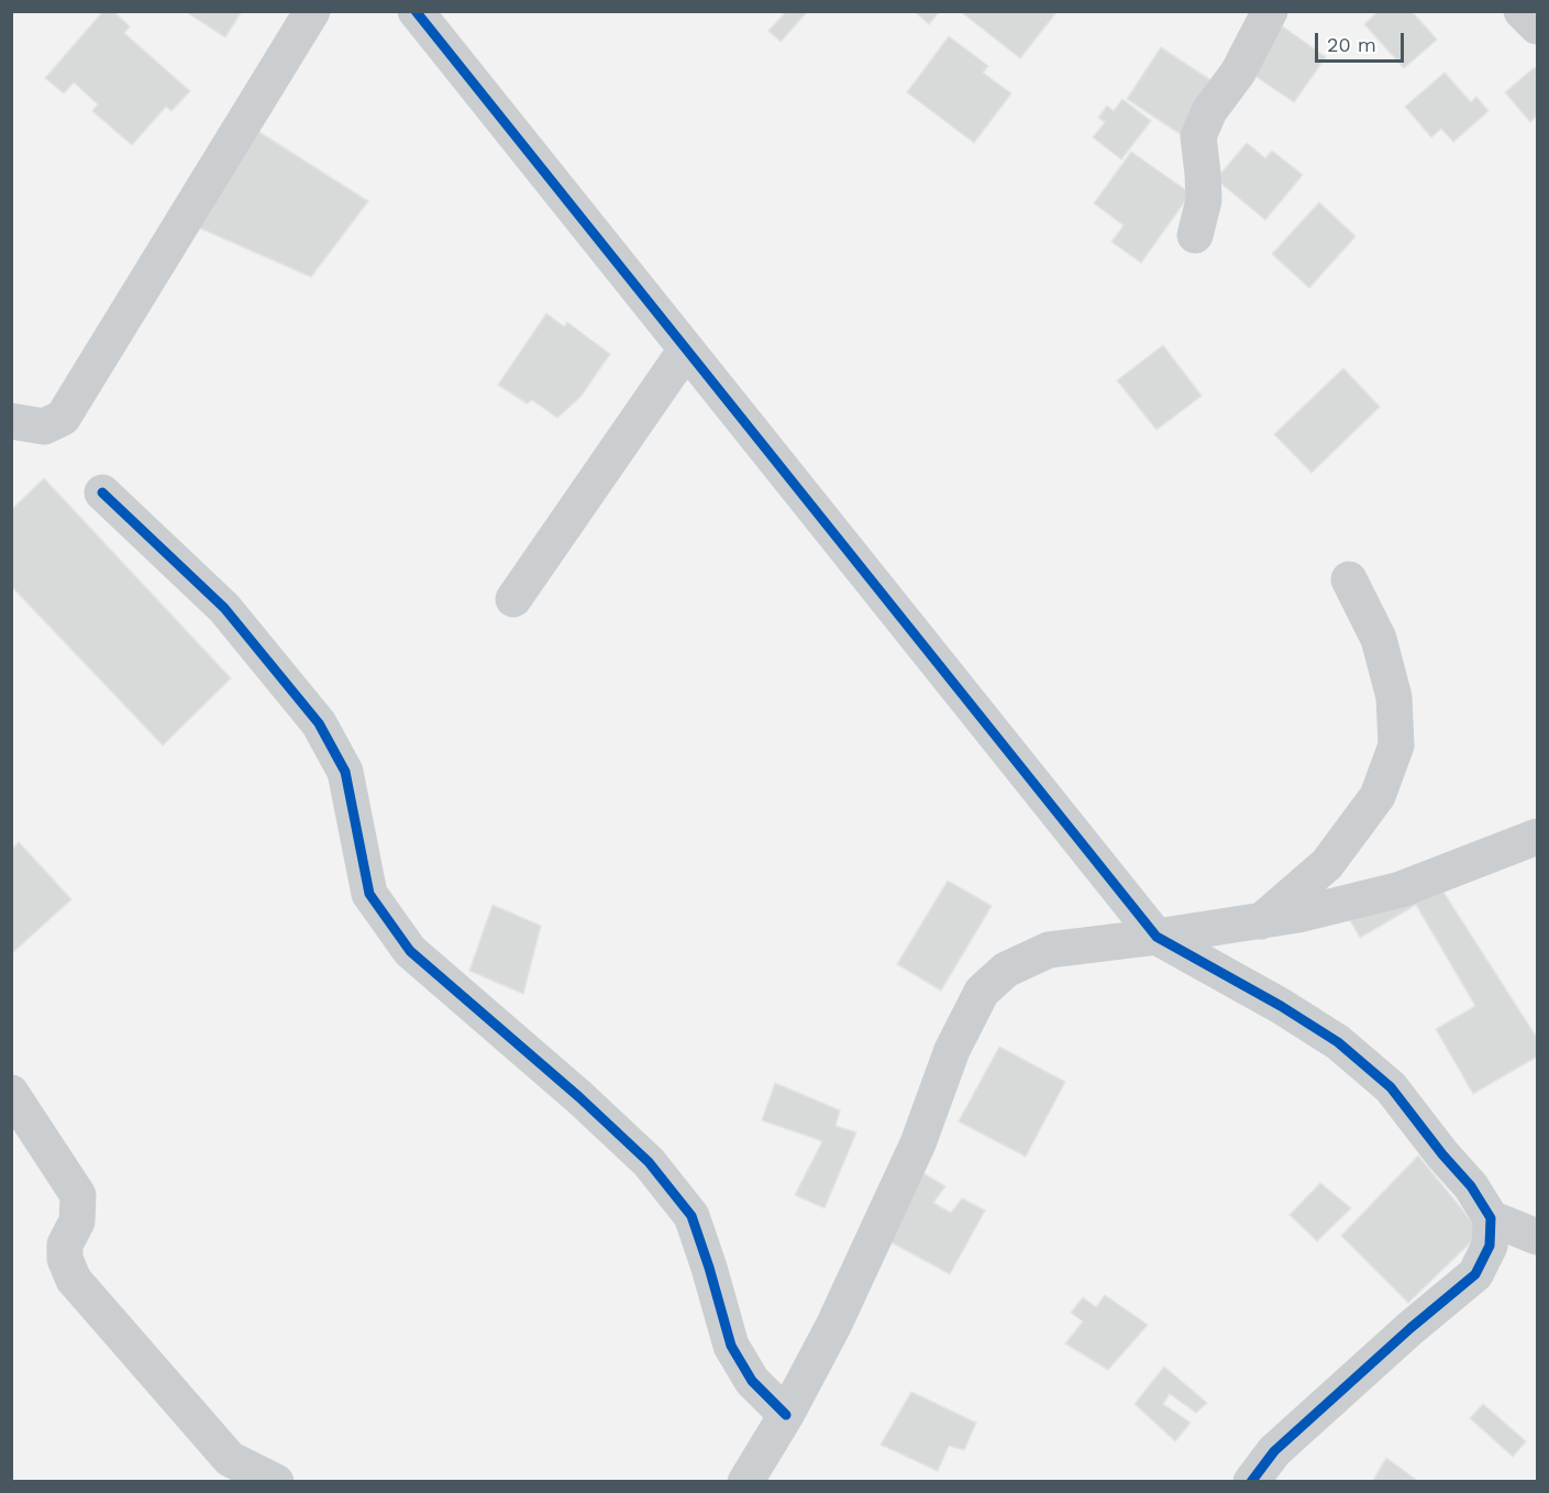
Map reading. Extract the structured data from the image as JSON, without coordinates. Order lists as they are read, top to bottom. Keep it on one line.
{"scale_bar":"20 m"}
